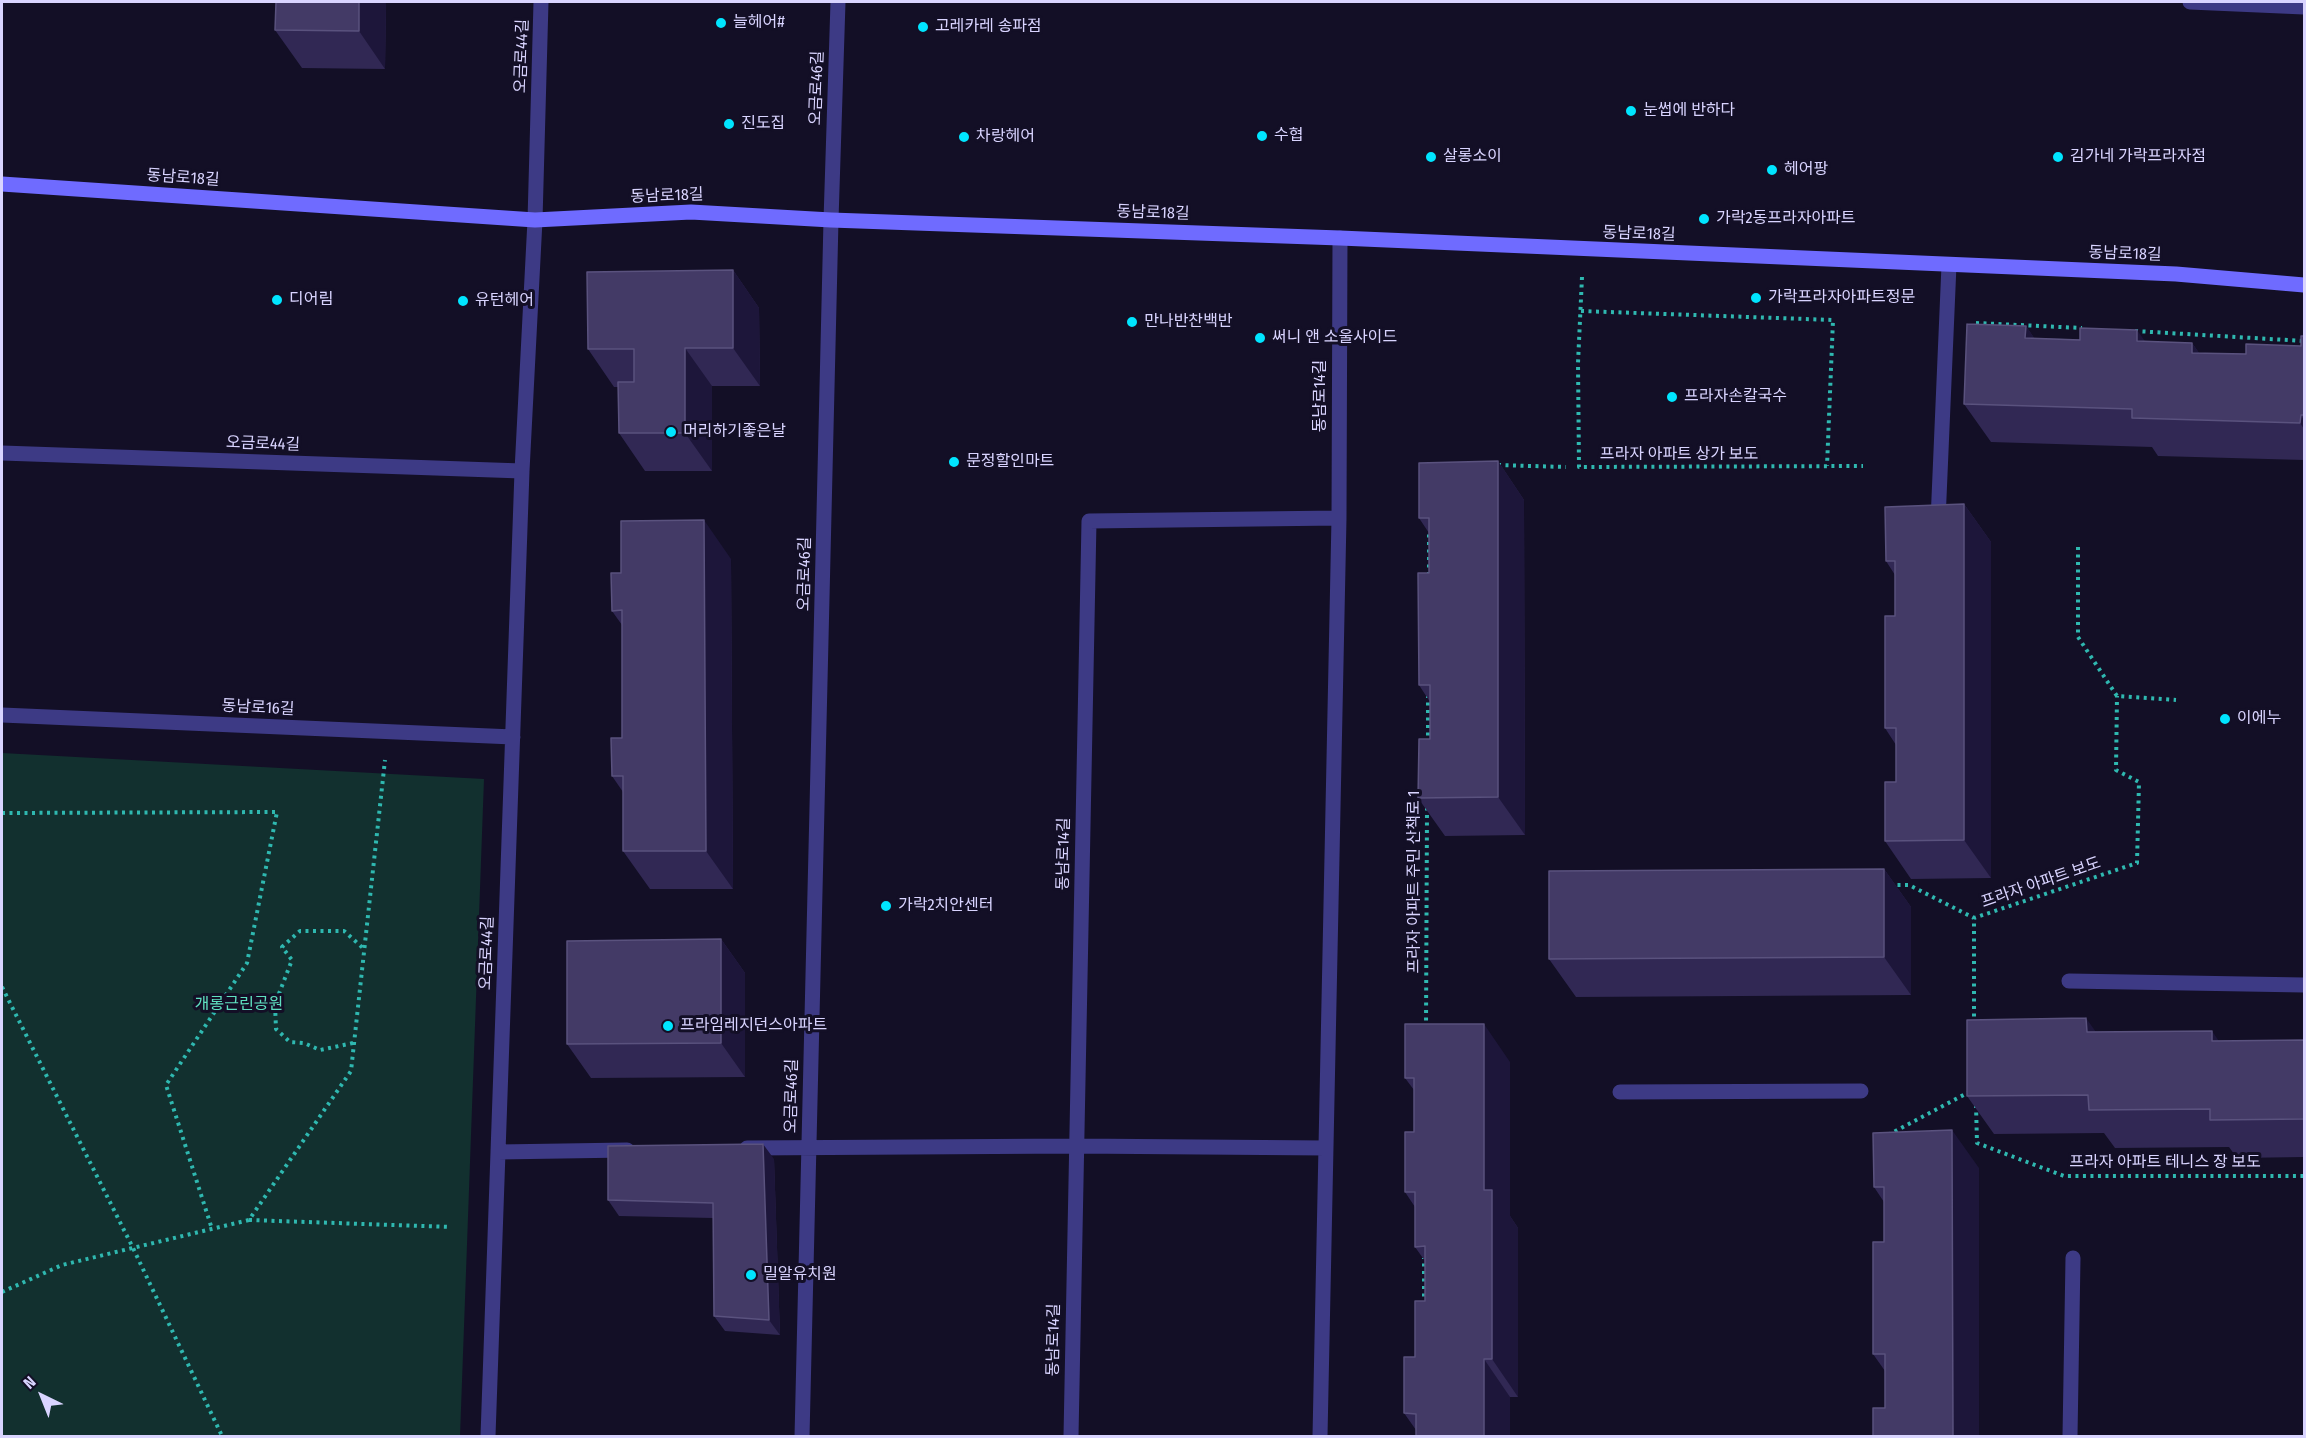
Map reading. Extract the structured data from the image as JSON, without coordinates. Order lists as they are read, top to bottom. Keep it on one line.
{"streets":{"street":["오금로44길","오금로46길","동남로18길","동남로14길","동남로16길"],"path":["프라자 아파트 상가 보도","프라자 아파트 주민 산책로 1","프라자 아파트 보도","프라자 아파트 테니스 장 보도"]},"crossings":[["오금로44길","동남로18길"],["오금로44길","동남로16길"],["오금로46길","동남로18길"],["오금로46길","동남로14길"],["동남로18길","동남로14길"],["동남로18길","프라자 아파트 상가 보도"]],"parks":["개롱근린공원"],"places":["늘헤어#","고레카레 송파점","눈썹에 반하다","진도집","수협","차랑헤어","살롱소이","김가네 가락프라자점","헤어팡","가락2동프라자아파트","가락프라자아파트정문","디어림","유턴헤어","만나반찬백반","써니 앤 소울사이드","프라자손칼국수","머리하기좋은날","문정할인마트","이에누","가락2치안센터","프라임레지던스아파트","밀알유치원"],"north":"top left"}
